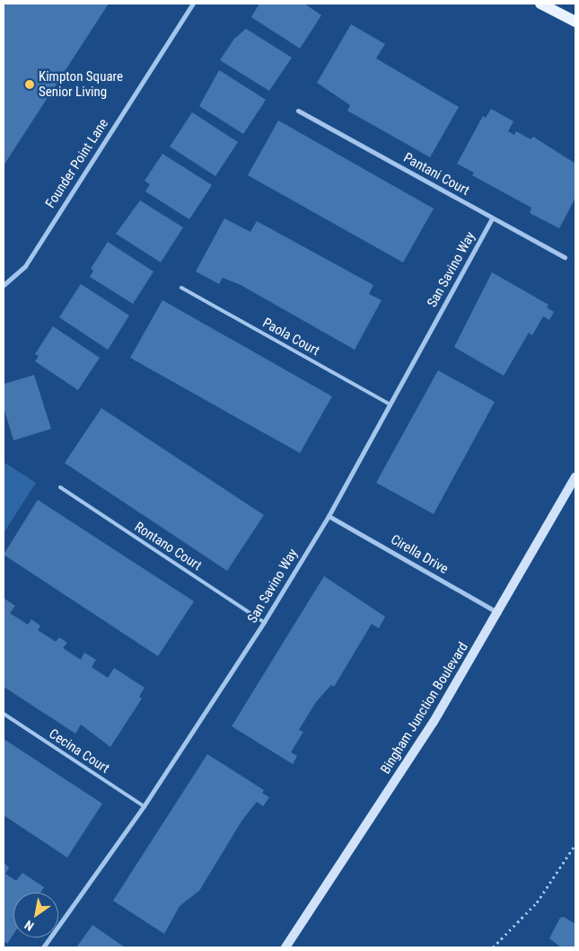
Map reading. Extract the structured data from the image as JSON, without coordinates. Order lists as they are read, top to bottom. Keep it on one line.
{"streets":{"main road":["Bingham Junction Boulevard"],"street":["Founder Point Lane","Pantani Court","San Savino Way","Cirella Drive"],"lane":["Paola Court","Rontano Court","Cecina Court"]},"crossings":[["Pantani Court","San Savino Way"],["San Savino Way","Paola Court"],["San Savino Way","Rontano Court"],["San Savino Way","Cirella Drive"],["San Savino Way","Cecina Court"],["Cirella Drive","Bingham Junction Boulevard"]],"places":["Kimpton Square Senior Living"],"north":"bottom left"}
